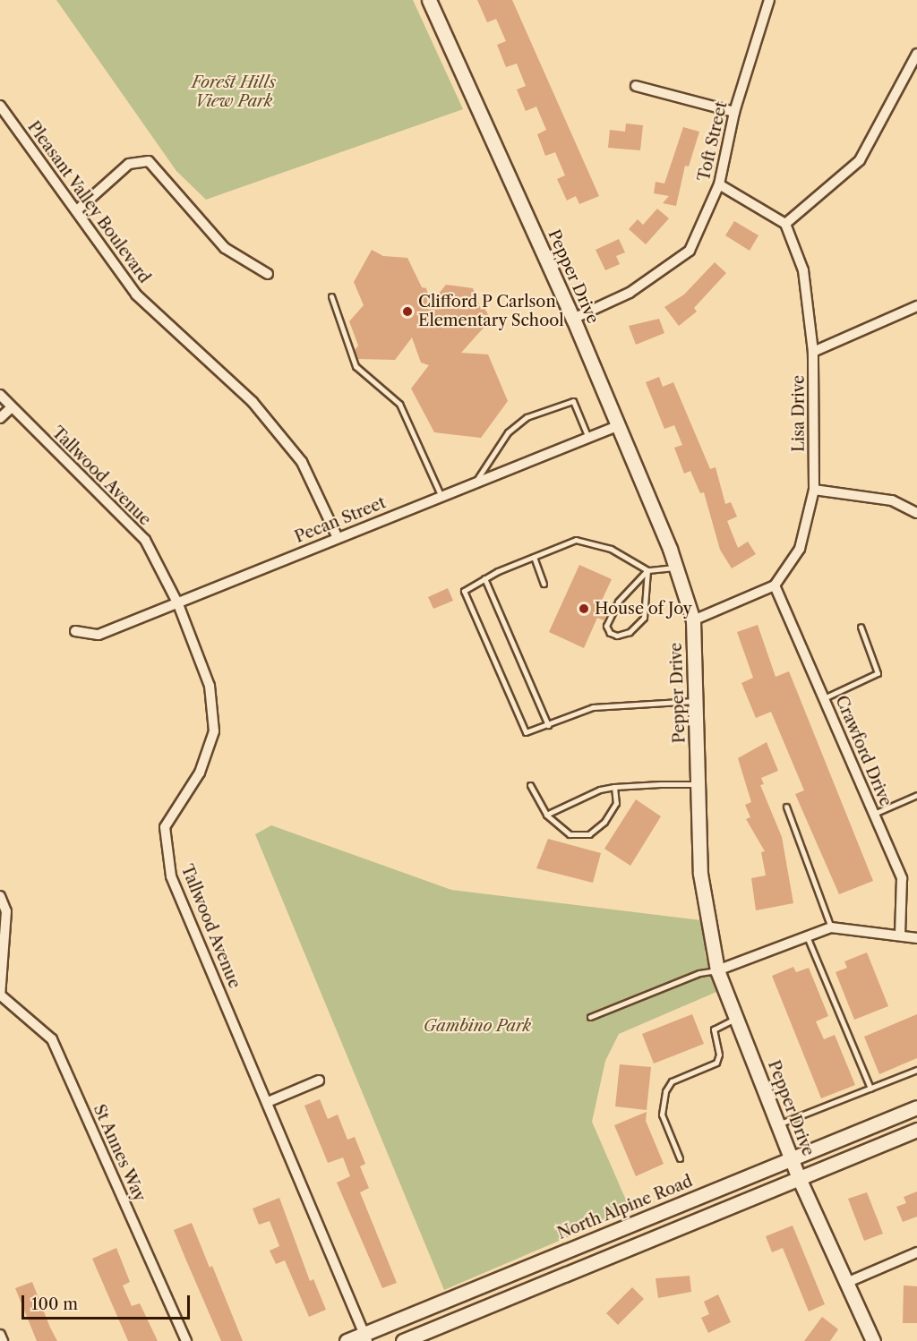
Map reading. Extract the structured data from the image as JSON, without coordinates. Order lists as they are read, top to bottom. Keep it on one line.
{"streets":{"street":["Toft Street","Pleasant Valley Boulevard","Pepper Drive","Lisa Drive","Tallwood Avenue","Pecan Street","Crawford Drive","St Annes Way","North Alpine Road"]},"crossings":[["Toft Street","Pepper Drive"],["Pleasant Valley Boulevard","Pecan Street"],["Pepper Drive","Pecan Street"],["Pepper Drive","North Alpine Road"],["Lisa Drive","Crawford Drive"],["Tallwood Avenue","Pecan Street"],["Tallwood Avenue","North Alpine Road"]],"parks":["Forest Hills View Park","Gambino Park"],"places":["Clifford P Carlson Elementary School","House of Joy"],"scale_bar":"100 m"}
